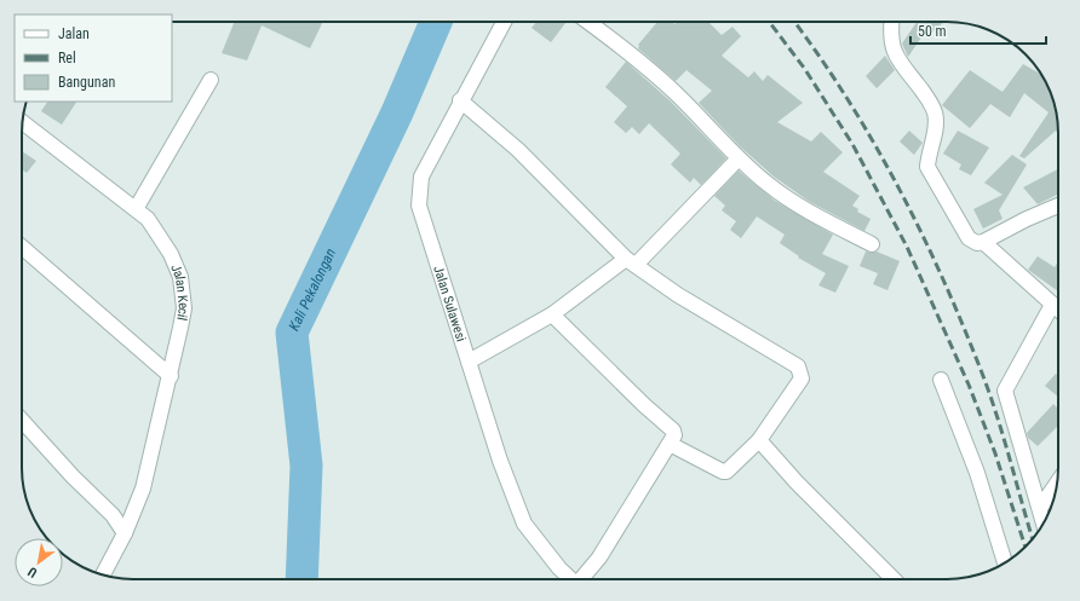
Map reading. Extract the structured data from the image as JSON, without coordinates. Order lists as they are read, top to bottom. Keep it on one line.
{"streets":{"street":["Jalan Kecil","Jalan Sulawesi"]},"water":["Kali Pekalongan"],"legend":["Jalan","Rel","Bangunan"],"scale_bar":"50 m","north":"bottom left"}
